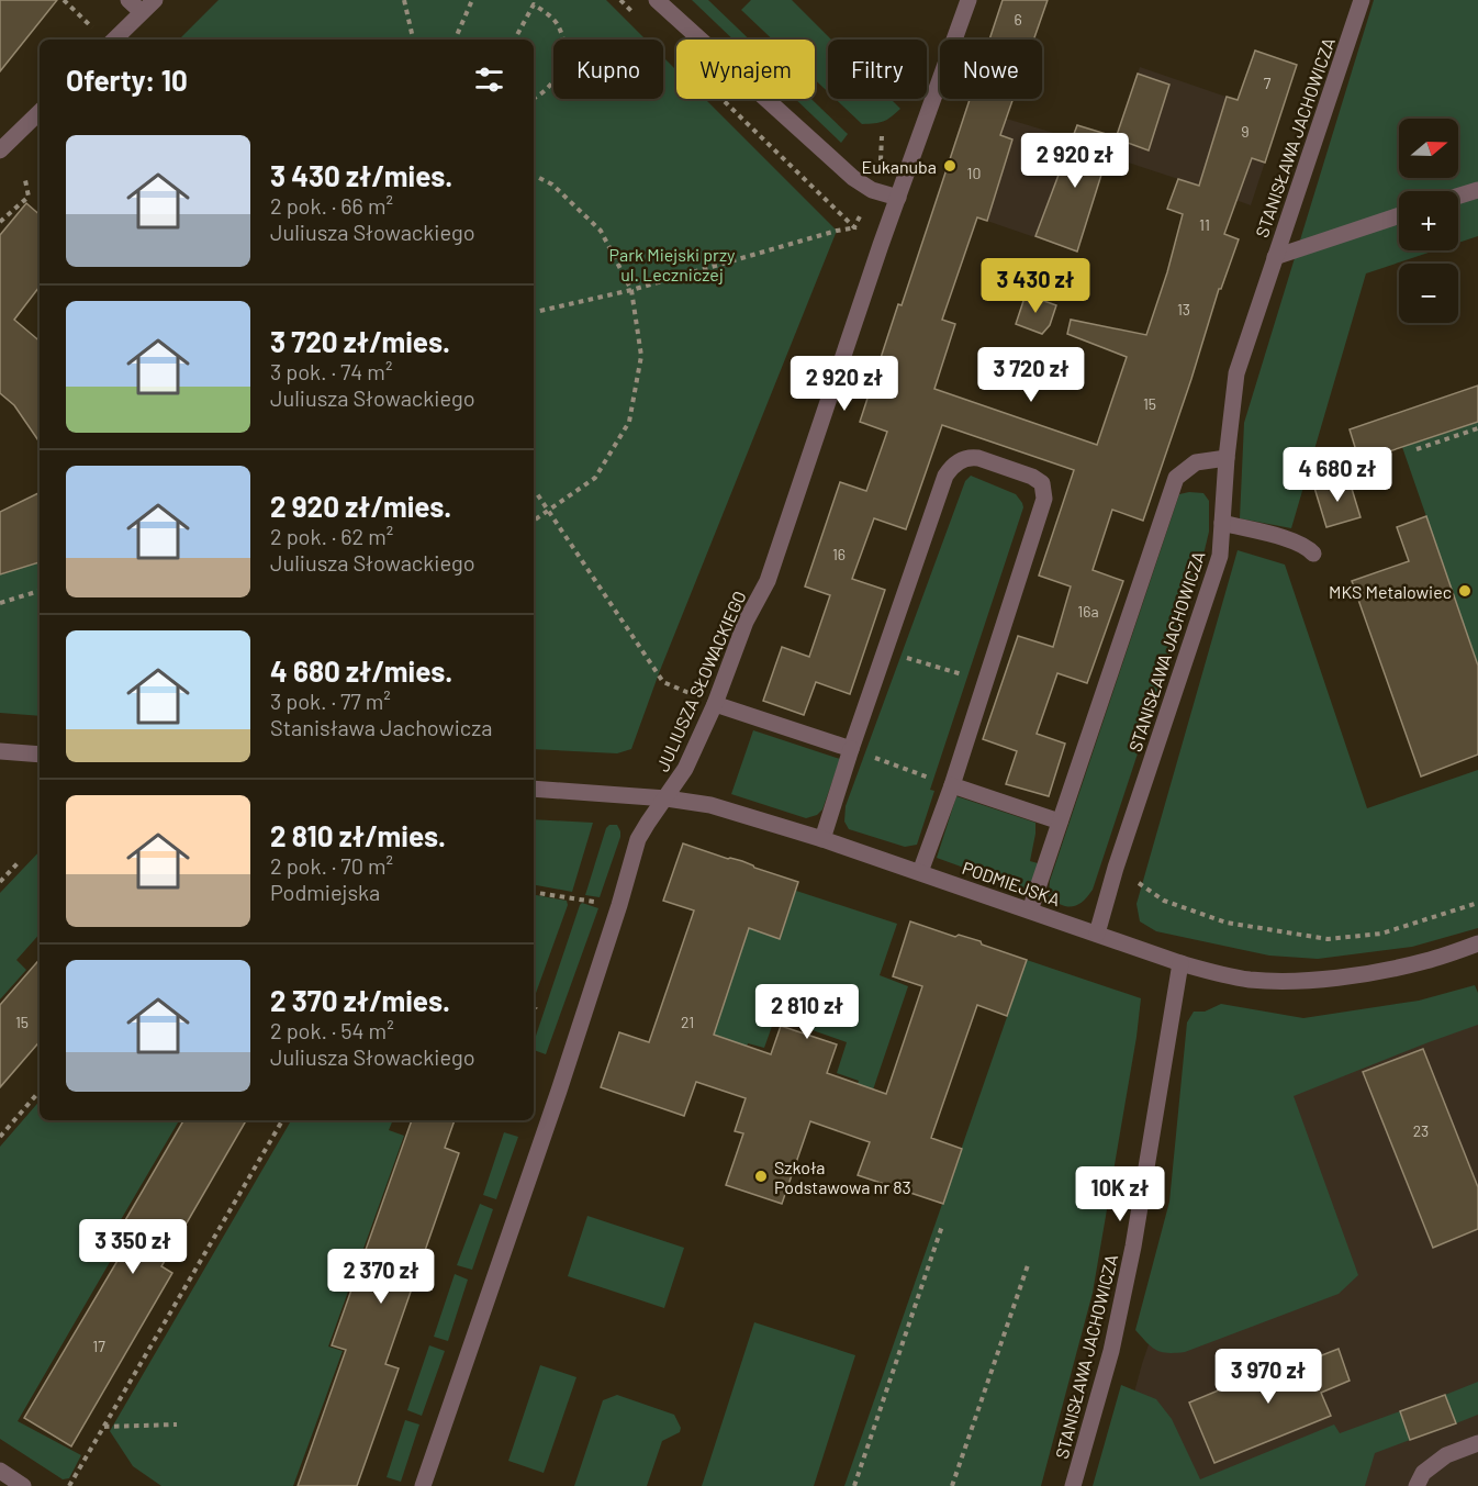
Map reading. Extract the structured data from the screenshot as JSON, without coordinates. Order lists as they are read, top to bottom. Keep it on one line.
{"streets":{"street":["STANISŁAWA JACHOWICZA","JULIUSZA SŁOWACKIEGO","PODMIEJSKA"]},"crossings":[["STANISŁAWA JACHOWICZA","PODMIEJSKA"],["JULIUSZA SŁOWACKIEGO","PODMIEJSKA"]],"parks":["Park Miejski przy ul. Leczniczej"],"places":["Eukanuba","MKS Metalowiec","Szkoła Podstawowa nr 83"],"house_numbers":["6","7","9","10","11","13","15","16","16a","15","21","23","17"],"north":"right","page":{"chip":["Kupno","Wynajem","Filtry","Nowe"],"heading":"Oferty: 10","map_buttons":["+","−"],"list":[{"name":"3 430 zł/mies.","note":"2 pok. · 66 m² · Juliusza Słowackiego"},{"name":"3 720 zł/mies.","note":"3 pok. · 74 m² · Juliusza Słowackiego"},{"name":"2 920 zł/mies.","note":"2 pok. · 62 m² · Juliusza Słowackiego"},{"name":"4 680 zł/mies.","note":"3 pok. · 77 m² · Stanisława Jachowicza"},{"name":"2 810 zł/mies.","note":"2 pok. · 70 m² · Podmiejska"},{"name":"2 370 zł/mies.","note":"2 pok. · 54 m² · Juliusza Słowackiego"}],"price":["2 920 zł","3 430 zł","3 720 zł","2 920 zł","4 680 zł","2 810 zł","10K zł","3 350 zł","2 370 zł","3 970 zł"]}}
